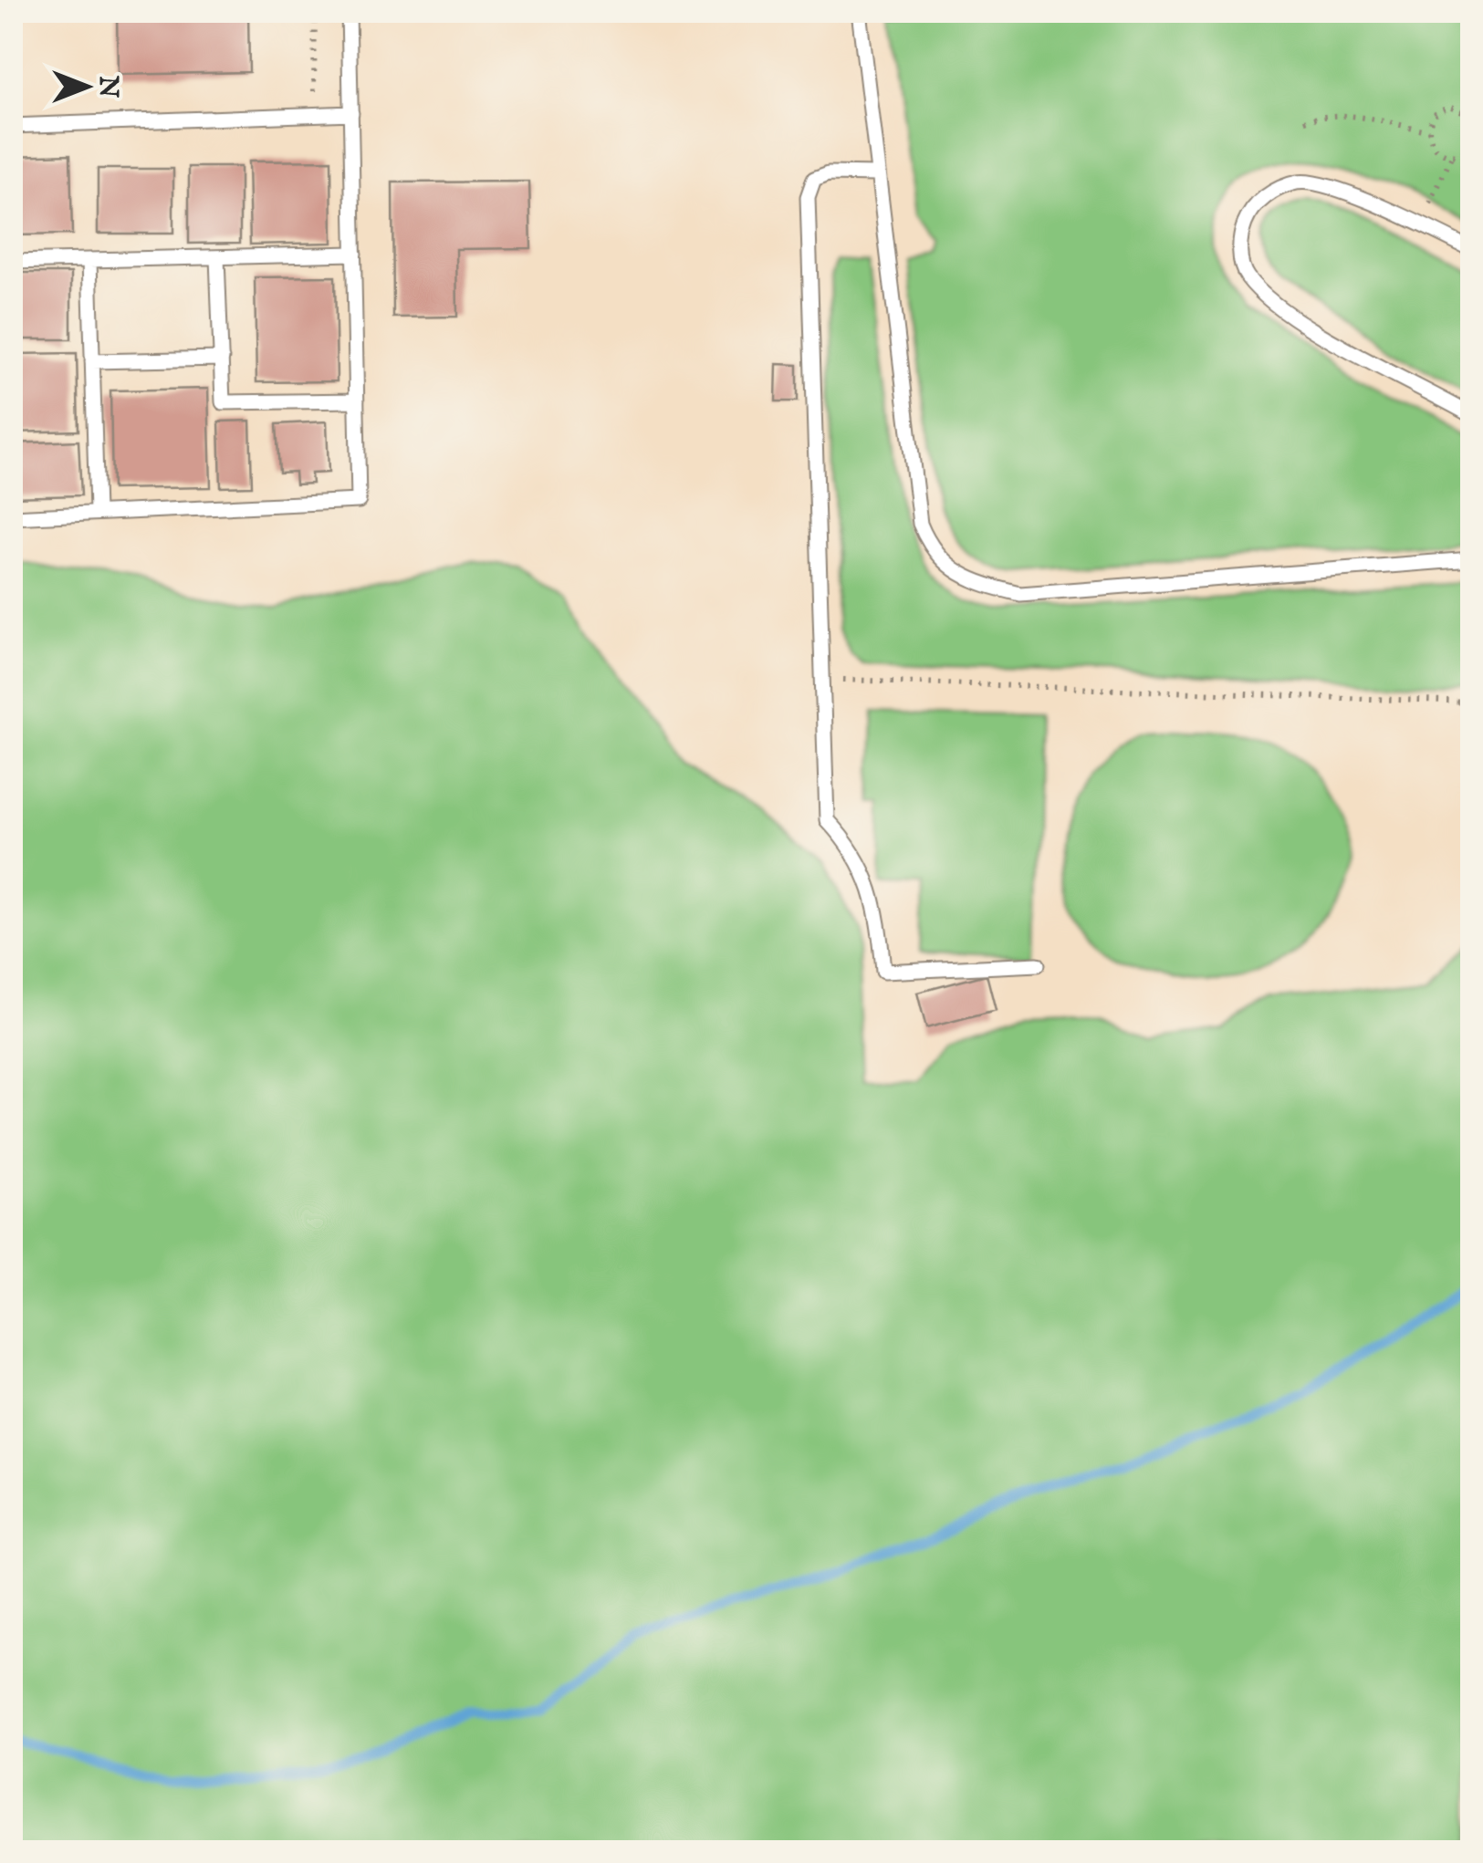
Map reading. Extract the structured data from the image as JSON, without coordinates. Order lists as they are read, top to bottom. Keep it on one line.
{"north":"right"}
